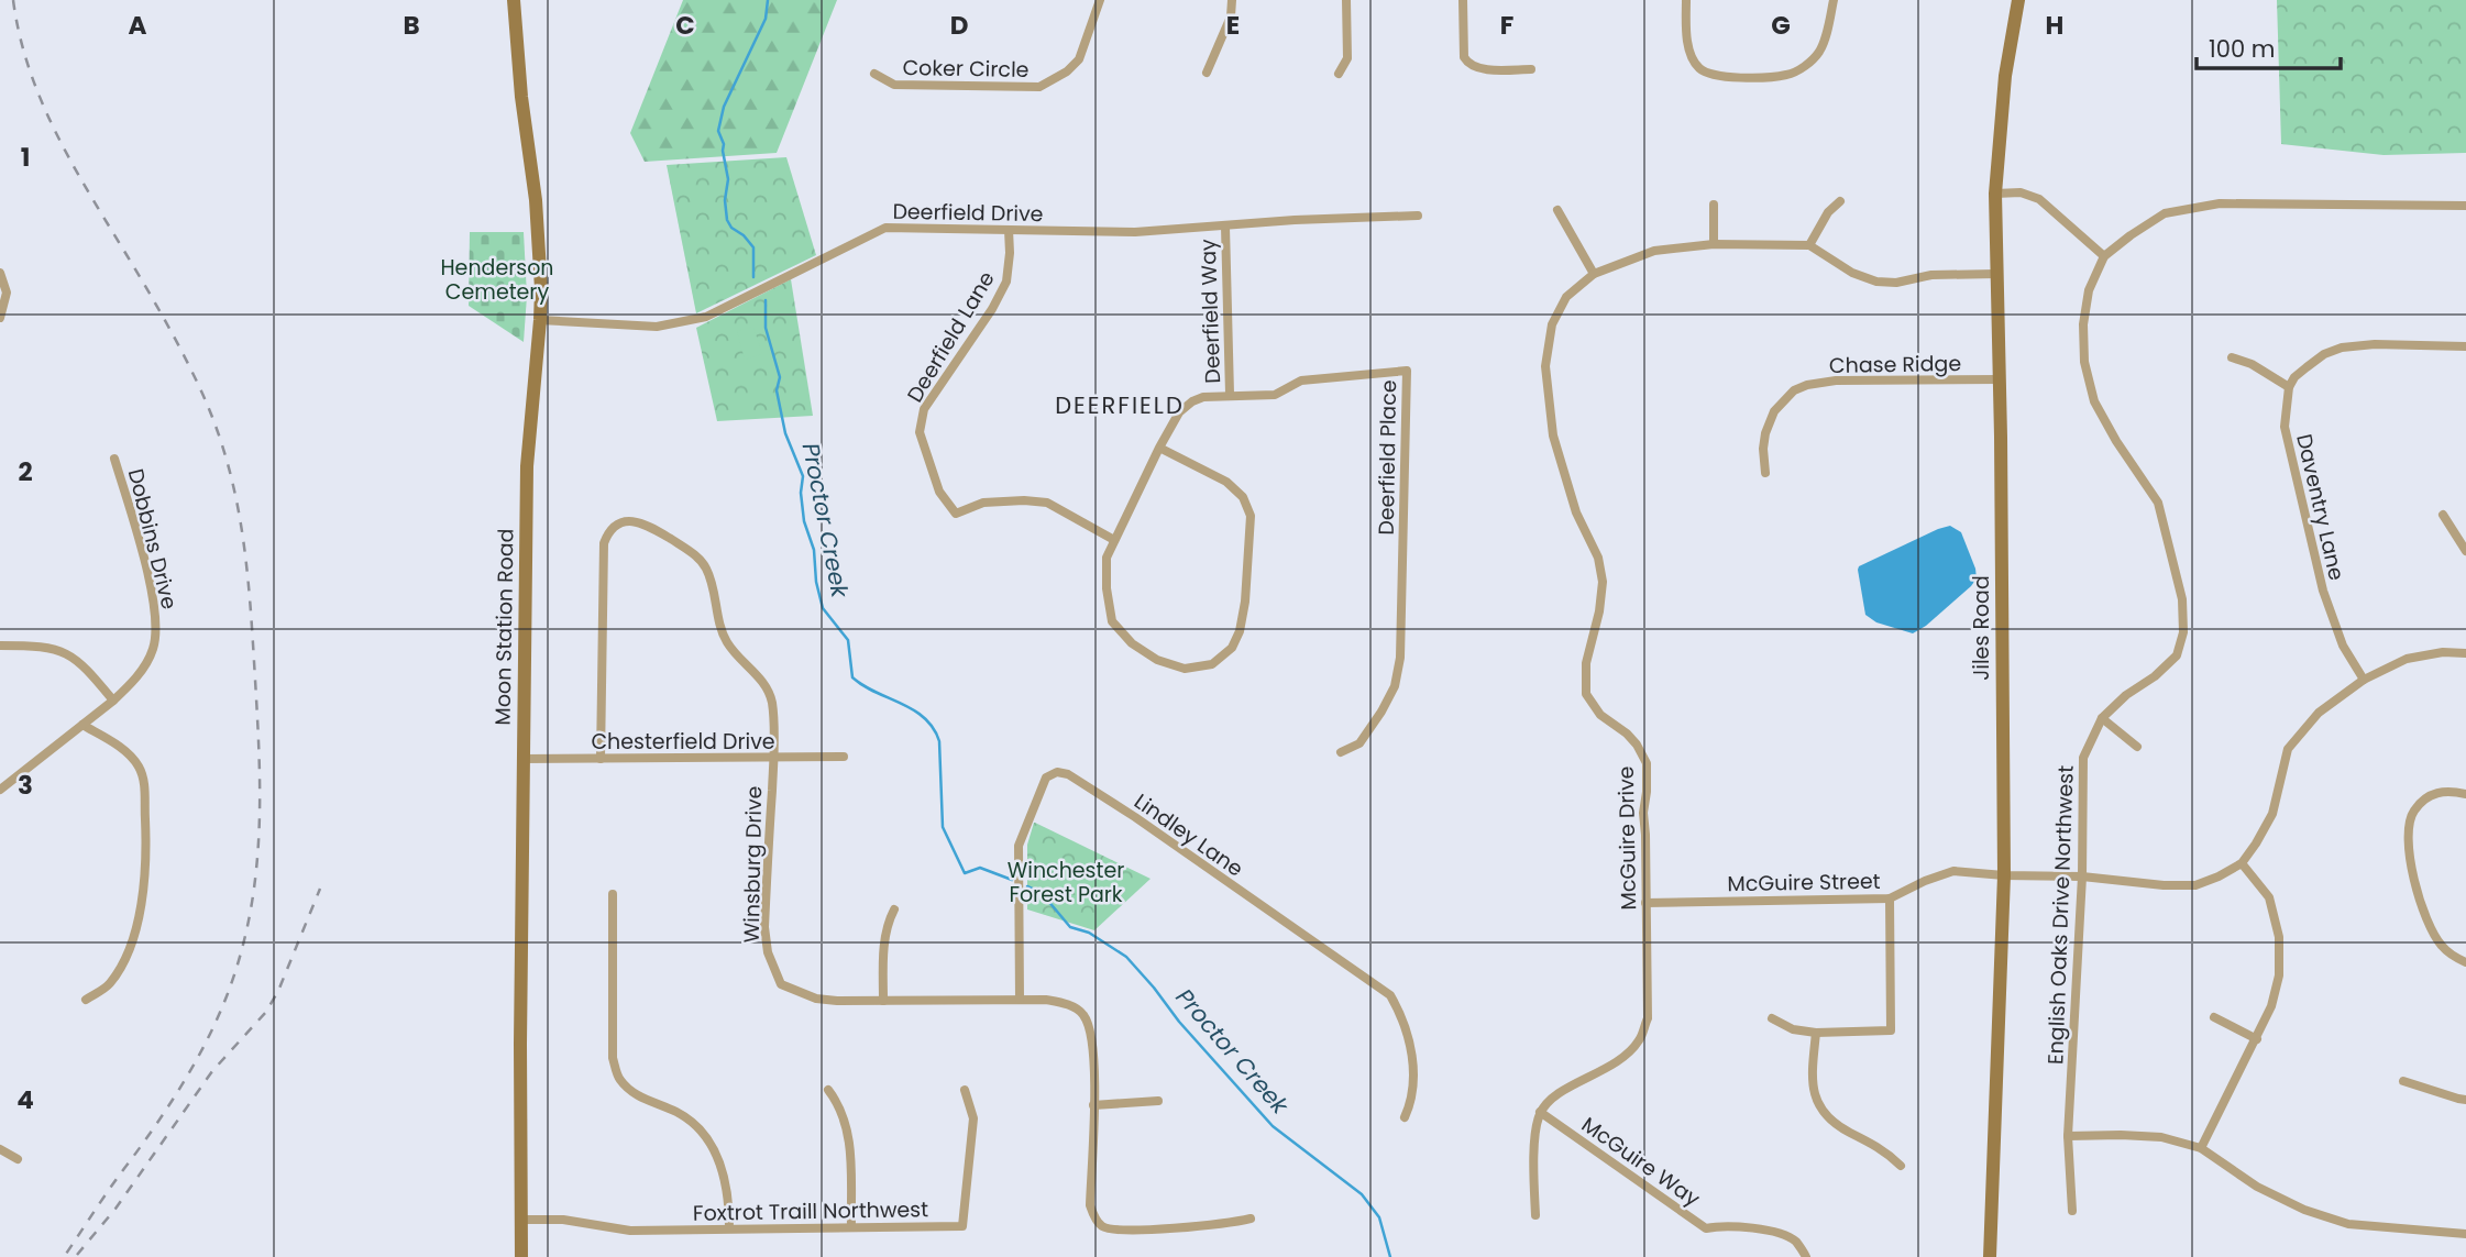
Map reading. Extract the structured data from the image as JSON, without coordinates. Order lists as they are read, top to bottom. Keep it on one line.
{"streets":{"street":["Coker Circle","Deerfield Drive","Deerfield Way","Deerfield Lane","Chase Ridge","Deerfield Place","Daventry Lane","Dobbins Drive","Moon Station Road","Jiles Road","Chesterfield Drive","Lindley Lane","McGuire Drive","Winsburg Drive","McGuire Street","English Oaks Drive Northwest","McGuire Way","Foxtrot Traill Northwest"]},"crossings":[["Deerfield Drive","Deerfield Way"],["Deerfield Drive","Deerfield Lane"],["Deerfield Drive","Moon Station Road"],["Deerfield Way","Deerfield Place"],["Deerfield Lane","Deerfield Place"],["Chase Ridge","Jiles Road"],["Moon Station Road","Chesterfield Drive"],["Moon Station Road","Foxtrot Traill Northwest"],["Jiles Road","McGuire Street"],["Chesterfield Drive","Winsburg Drive"],["Lindley Lane","Winsburg Drive"],["McGuire Drive","McGuire Street"],["McGuire Drive","McGuire Way"],["McGuire Street","English Oaks Drive Northwest"]],"districts":["DEERFIELD"],"water":["Proctor Creek"],"parks":["Henderson Cemetery","Winchester Forest Park"],"scale_bar":"100 m","grid":{"columns":["A","B","C","D","E","F","G","H"],"rows":["1","2","3","4"]}}
